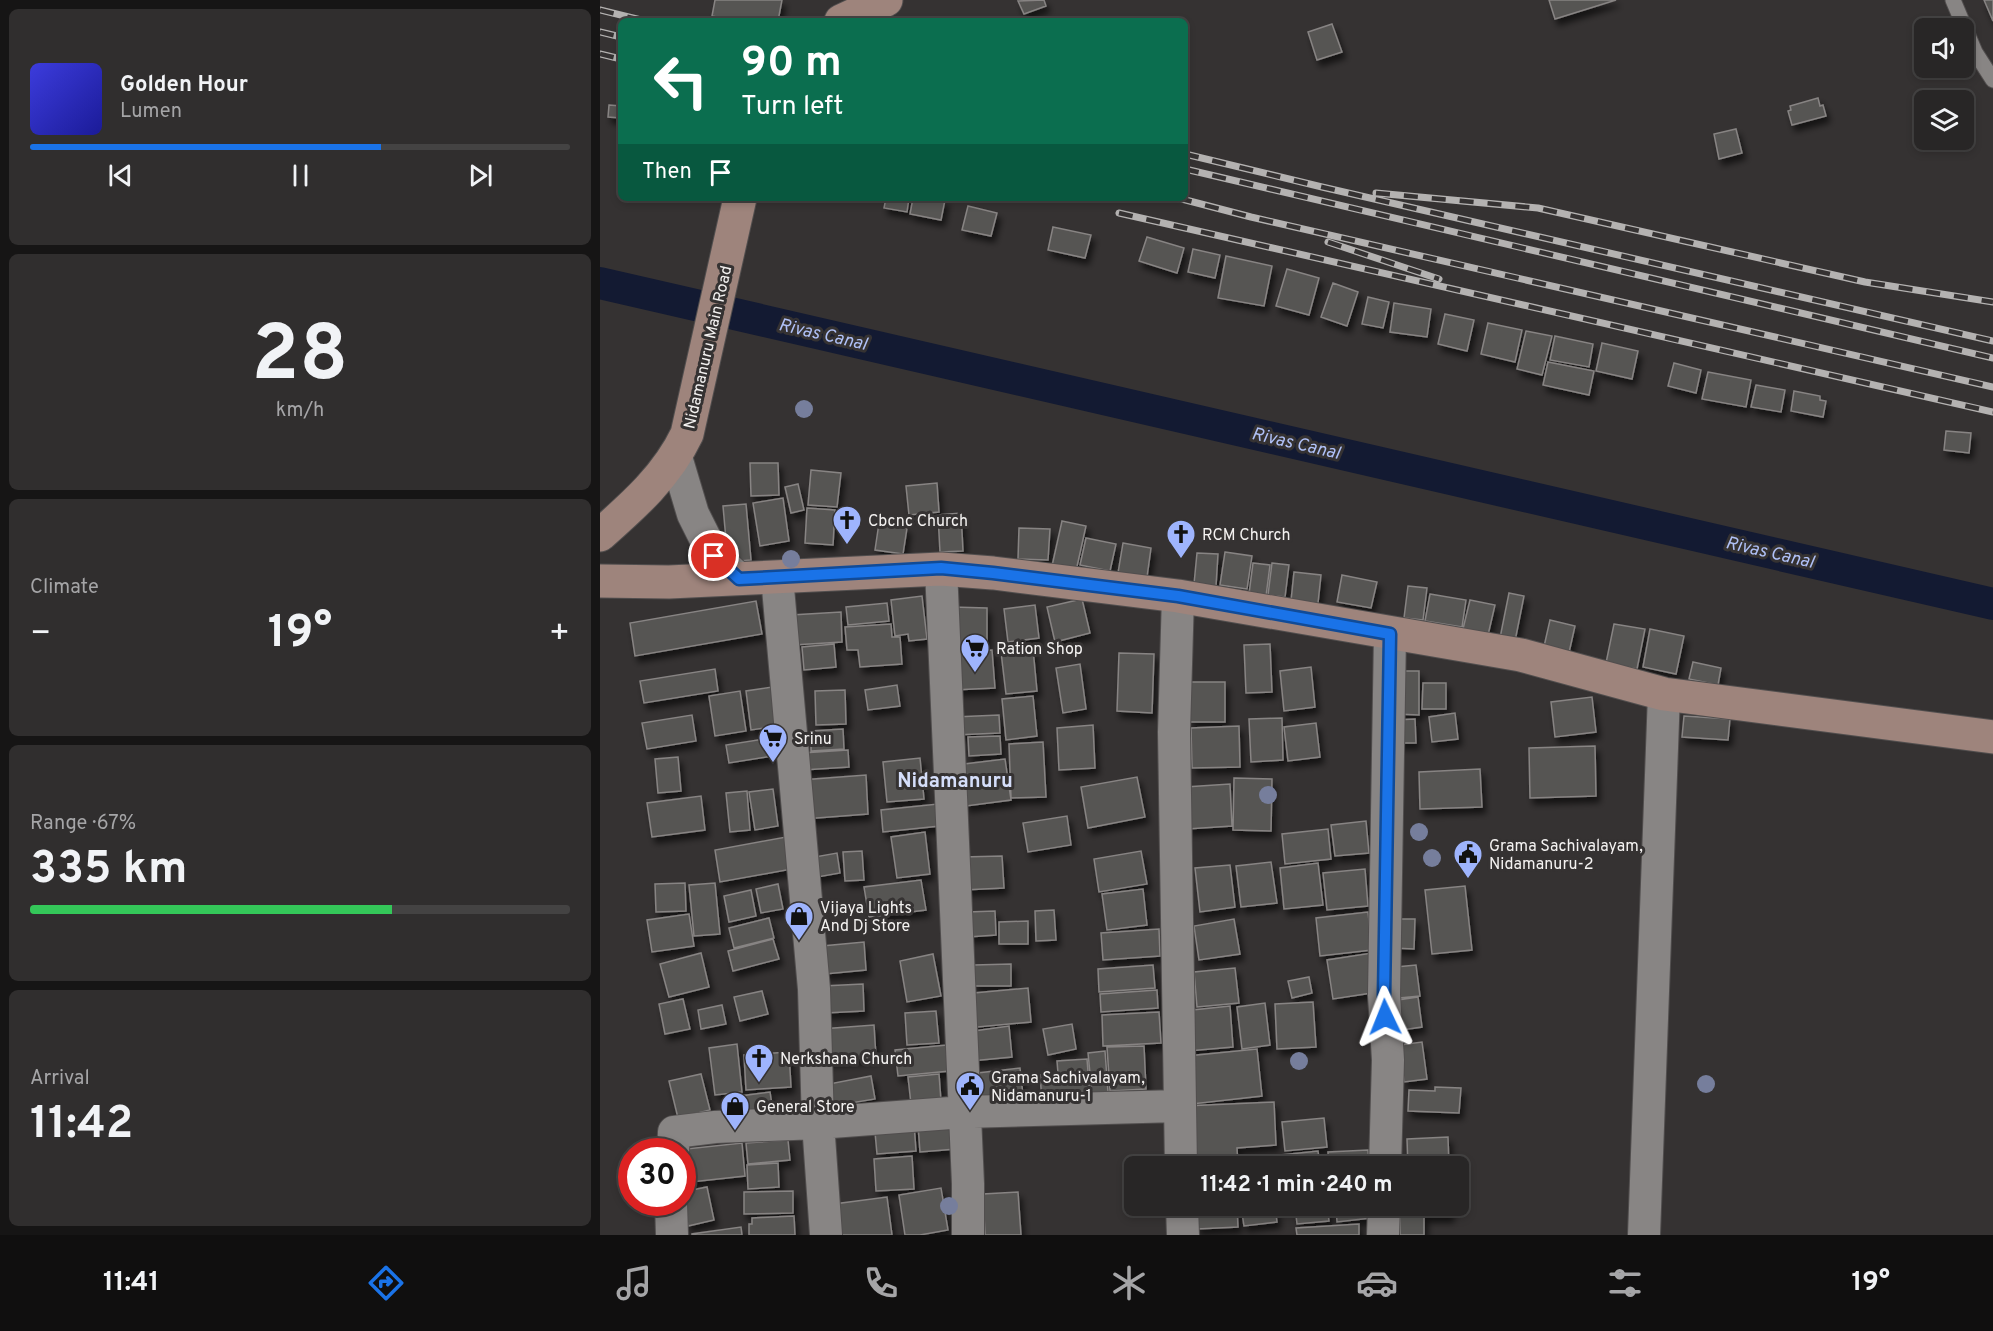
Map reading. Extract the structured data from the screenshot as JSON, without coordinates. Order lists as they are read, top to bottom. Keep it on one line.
{"streets":{"street":["Nidamanuru Main Road"]},"districts":["Nidamanuru"],"water":["Rivas Canal"],"places":{"church":["Cbcnc Church","RCM Church","Nerkshana Church"],"supermarket":["Ration Shop","Srinu"],"public building":["Grama Sachivalayam, Nidamanuru-2","Grama Sachivalayam, Nidamanuru-1"],"shop":["Vijaya Lights And Dj Store","General Store"]},"page":{"turn":["90 m","Turn left"],"song":["Golden Hour","Lumen"],"then":"Then","tile":[["28","km/h"],"Climate",["Range · 67%","335 km"],["Arrival","11:42"]],"heat":["−","19°","+"],"limit":"30","trip":"11:42 · 1 min · 240 m","tabs":["11:41","19°"]}}
